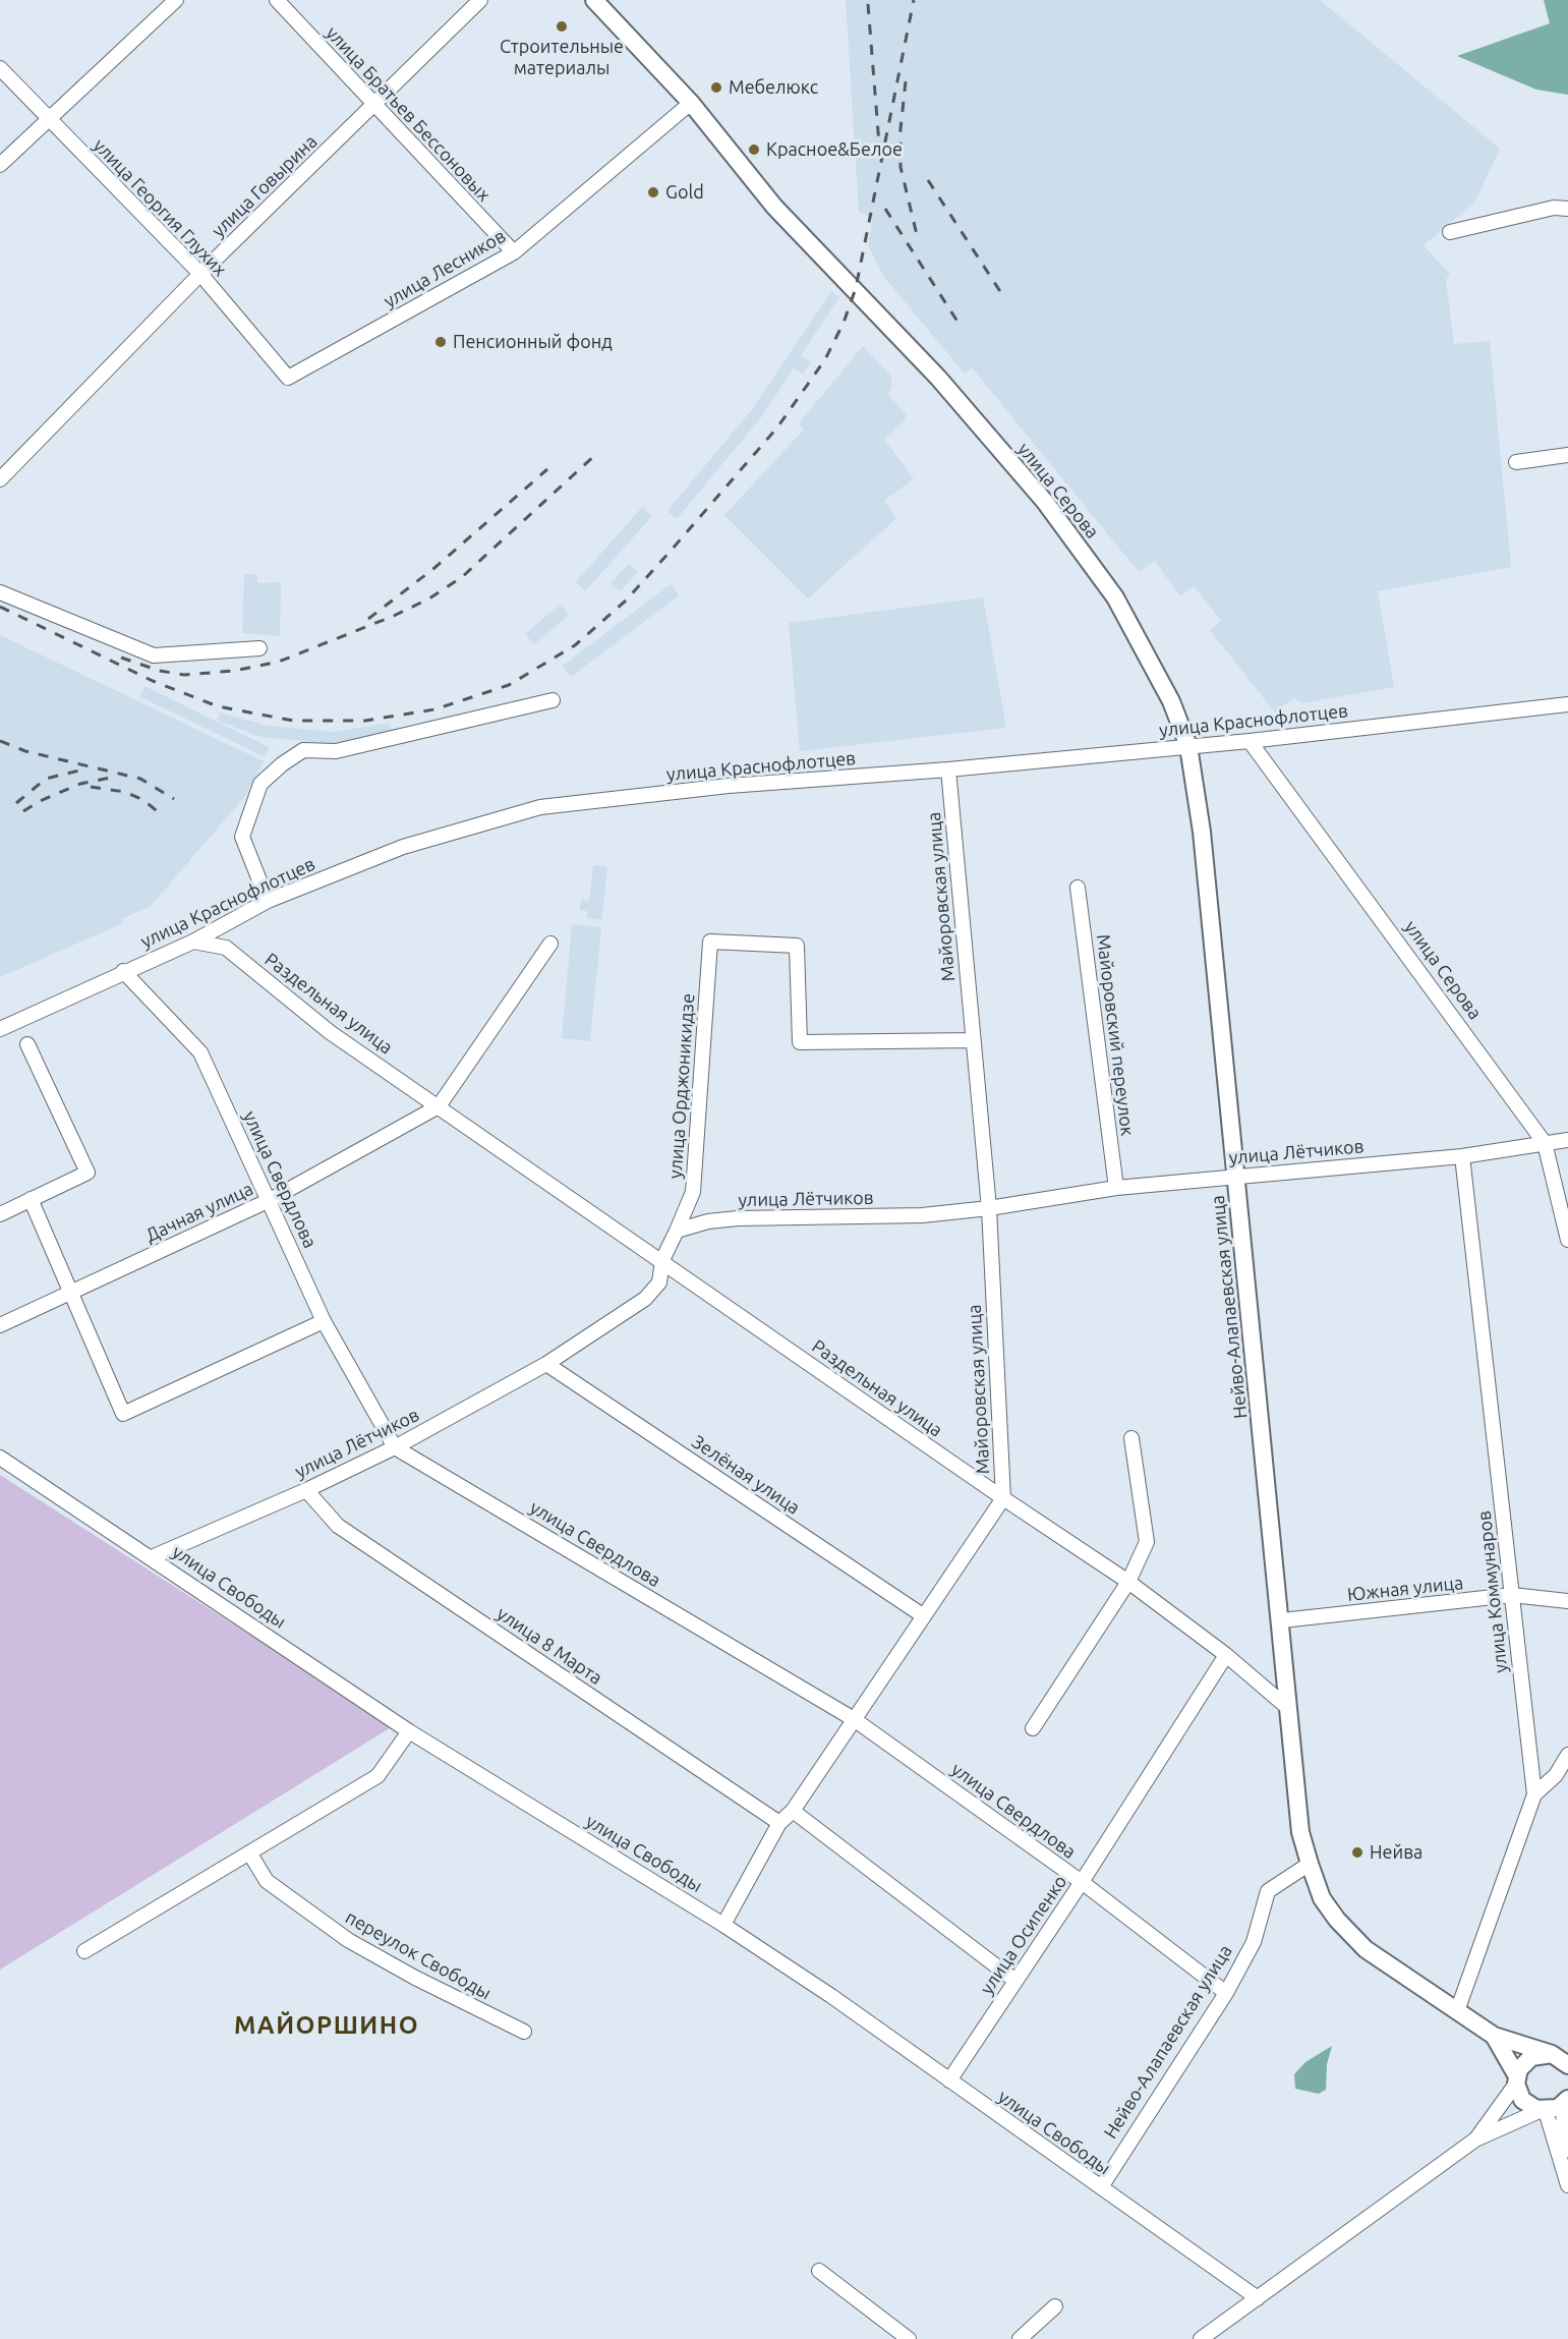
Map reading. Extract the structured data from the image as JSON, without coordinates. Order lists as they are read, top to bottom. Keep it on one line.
{"streets":{"main road":["улица Серова","Нейво-Алапаевская улица"],"street":["улица Братьев Бессоновых","улица Говырина","улица Георгия Глухих","улица Лесников","улица Краснофлотцев","Майоровская улица","Раздельная улица","Майоровский переулок","улица Орджоникидзе","улица Лётчиков","улица Свердлова","Дачная улица","Зелёная улица","улица Свободы","Южная улица","улица Коммунаров","улица 8 Марта","улица Осипенко","переулок Свободы"]},"crossings":[["улица Братьев Бессоновых","улица Говырина"],["улица Братьев Бессоновых","улица Лесников"],["улица Говырина","улица Георгия Глухих"],["улица Георгия Глухих","улица Лесников"],["улица Лесников","улица Серова"],["улица Серова","улица Краснофлотцев"],["улица Серова","улица Лётчиков"],["улица Серова","Нейво-Алапаевская улица"],["улица Краснофлотцев","Майоровская улица"],["улица Краснофлотцев","Раздельная улица"],["улица Краснофлотцев","улица Свердлова"],["улица Краснофлотцев","Нейво-Алапаевская улица"],["Майоровская улица","Раздельная улица"],["Майоровская улица","улица Орджоникидзе"],["Майоровская улица","улица Лётчиков"],["Майоровская улица","улица Свердлова"],["Майоровская улица","Зелёная улица"],["Майоровская улица","улица Свободы"],["Майоровская улица","улица 8 Марта"],["Раздельная улица","улица Лётчиков"],["Раздельная улица","Дачная улица"],["Раздельная улица","Нейво-Алапаевская улица"],["Раздельная улица","улица Осипенко"],["Майоровский переулок","улица Лётчиков"],["улица Орджоникидзе","улица Лётчиков"],["улица Лётчиков","улица Свердлова"],["улица Лётчиков","Нейво-Алапаевская улица"],["улица Лётчиков","Зелёная улица"],["улица Лётчиков","улица Свободы"],["улица Лётчиков","улица Коммунаров"],["улица Лётчиков","улица 8 Марта"],["улица Свердлова","Дачная улица"],["улица Свердлова","Нейво-Алапаевская улица"],["улица Свердлова","улица Осипенко"],["Нейво-Алапаевская улица","улица Свободы"],["Нейво-Алапаевская улица","улица Коммунаров"],["улица Свободы","улица Осипенко"],["Южная улица","улица Коммунаров"]],"districts":["МАЙОРШИНО"],"places":["Строительные материалы","Мебелюкс","Красное&Белое","Gold","Пенсионный фонд","Нейва"]}
